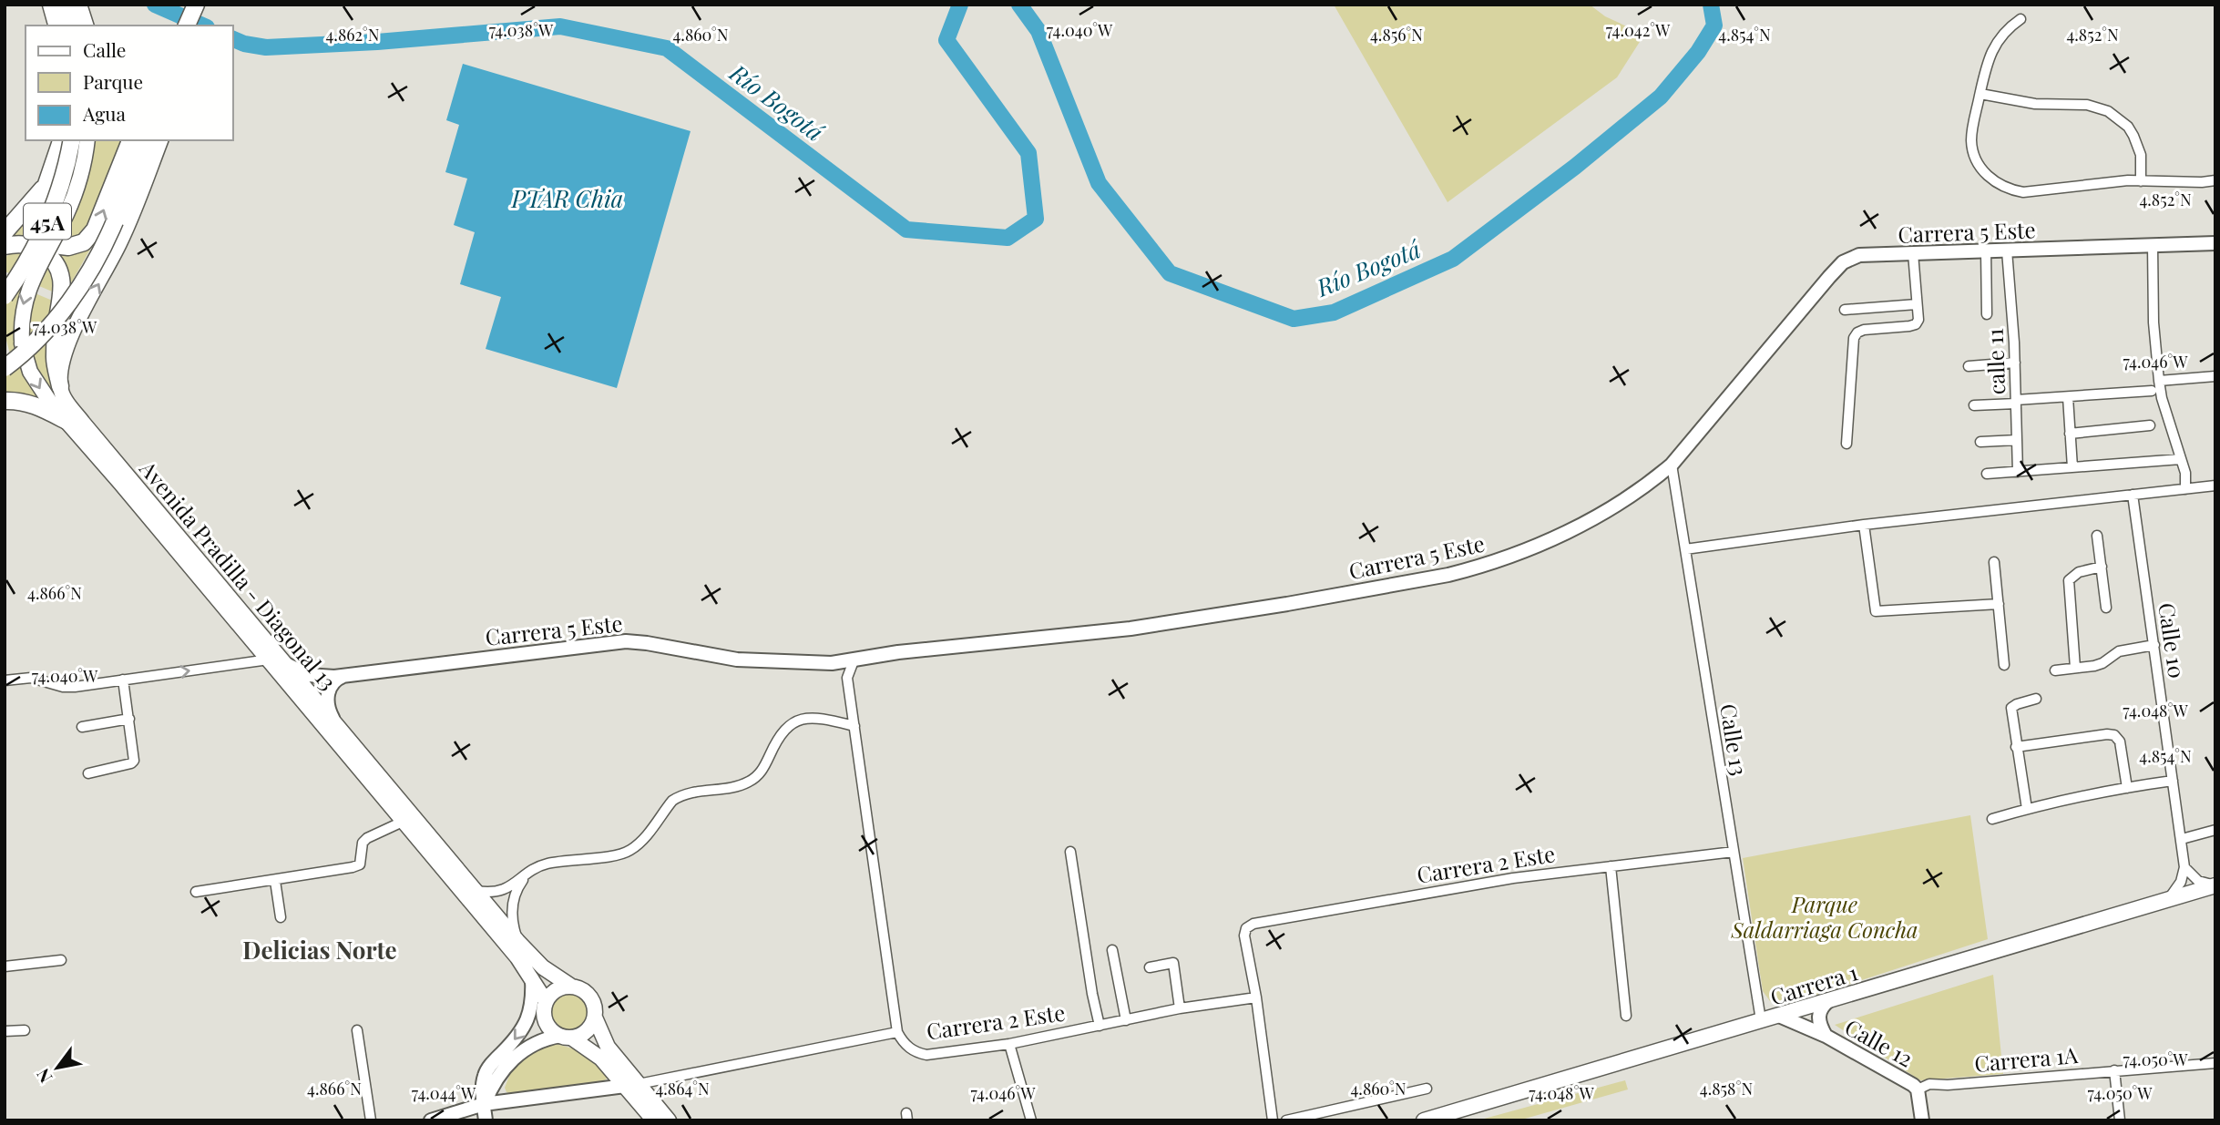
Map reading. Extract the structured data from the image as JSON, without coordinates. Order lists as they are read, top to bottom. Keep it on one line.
{"streets":{"highway":["45A"],"main road":["Avenida Pradilla - Diagonal 13","Carrera 1"],"street":["Carrera 5 Este","calle 11","Calle 10","Calle 13","Carrera 2 Este","Calle 12","Carrera 1A"]},"crossings":[["Carrera 5 Este","calle 11"],["Carrera 5 Este","Avenida Pradilla - Diagonal 13"],["Carrera 5 Este","Calle 13"],["Calle 13","Carrera 2 Este"],["Calle 13","Carrera 1"],["Carrera 1","Calle 12"],["Calle 12","Carrera 1A"]],"districts":["Delicias Norte"],"water":["Río Bogotá","PTAR Chia"],"parks":["Parque Saldarriaga Concha"],"legend":["Calle","Parque","Agua"],"north":"bottom left","coordinates":["74.038°W","74.040°W","74.042°W","4.852°N","4.862°N","4.860°N","4.856°N","4.854°N","74.046°W","4.866°N","74.048°W","74.050°W","4.864°N","4.858°N","74.044°W"]}
